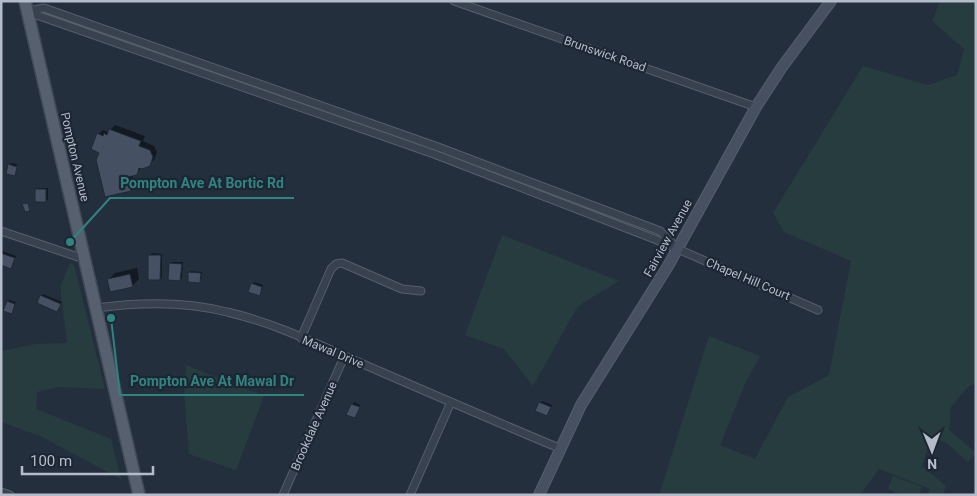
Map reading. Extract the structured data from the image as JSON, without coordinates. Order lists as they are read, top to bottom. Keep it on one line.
{"streets":{"main road":["Pompton Avenue","Fairview Avenue"],"street":["Brunswick Road","Chapel Hill Court","Mawal Drive","Brookdale Avenue"]},"crossings":[["Brunswick Road","Fairview Avenue"],["Pompton Avenue","Chapel Hill Court"],["Pompton Avenue","Mawal Drive"],["Fairview Avenue","Chapel Hill Court"],["Fairview Avenue","Mawal Drive"],["Mawal Drive","Brookdale Avenue"]],"places":["Pompton Ave At Bortic Rd","Pompton Ave At Mawal Dr"],"scale_bar":"100 m","north":"bottom"}
